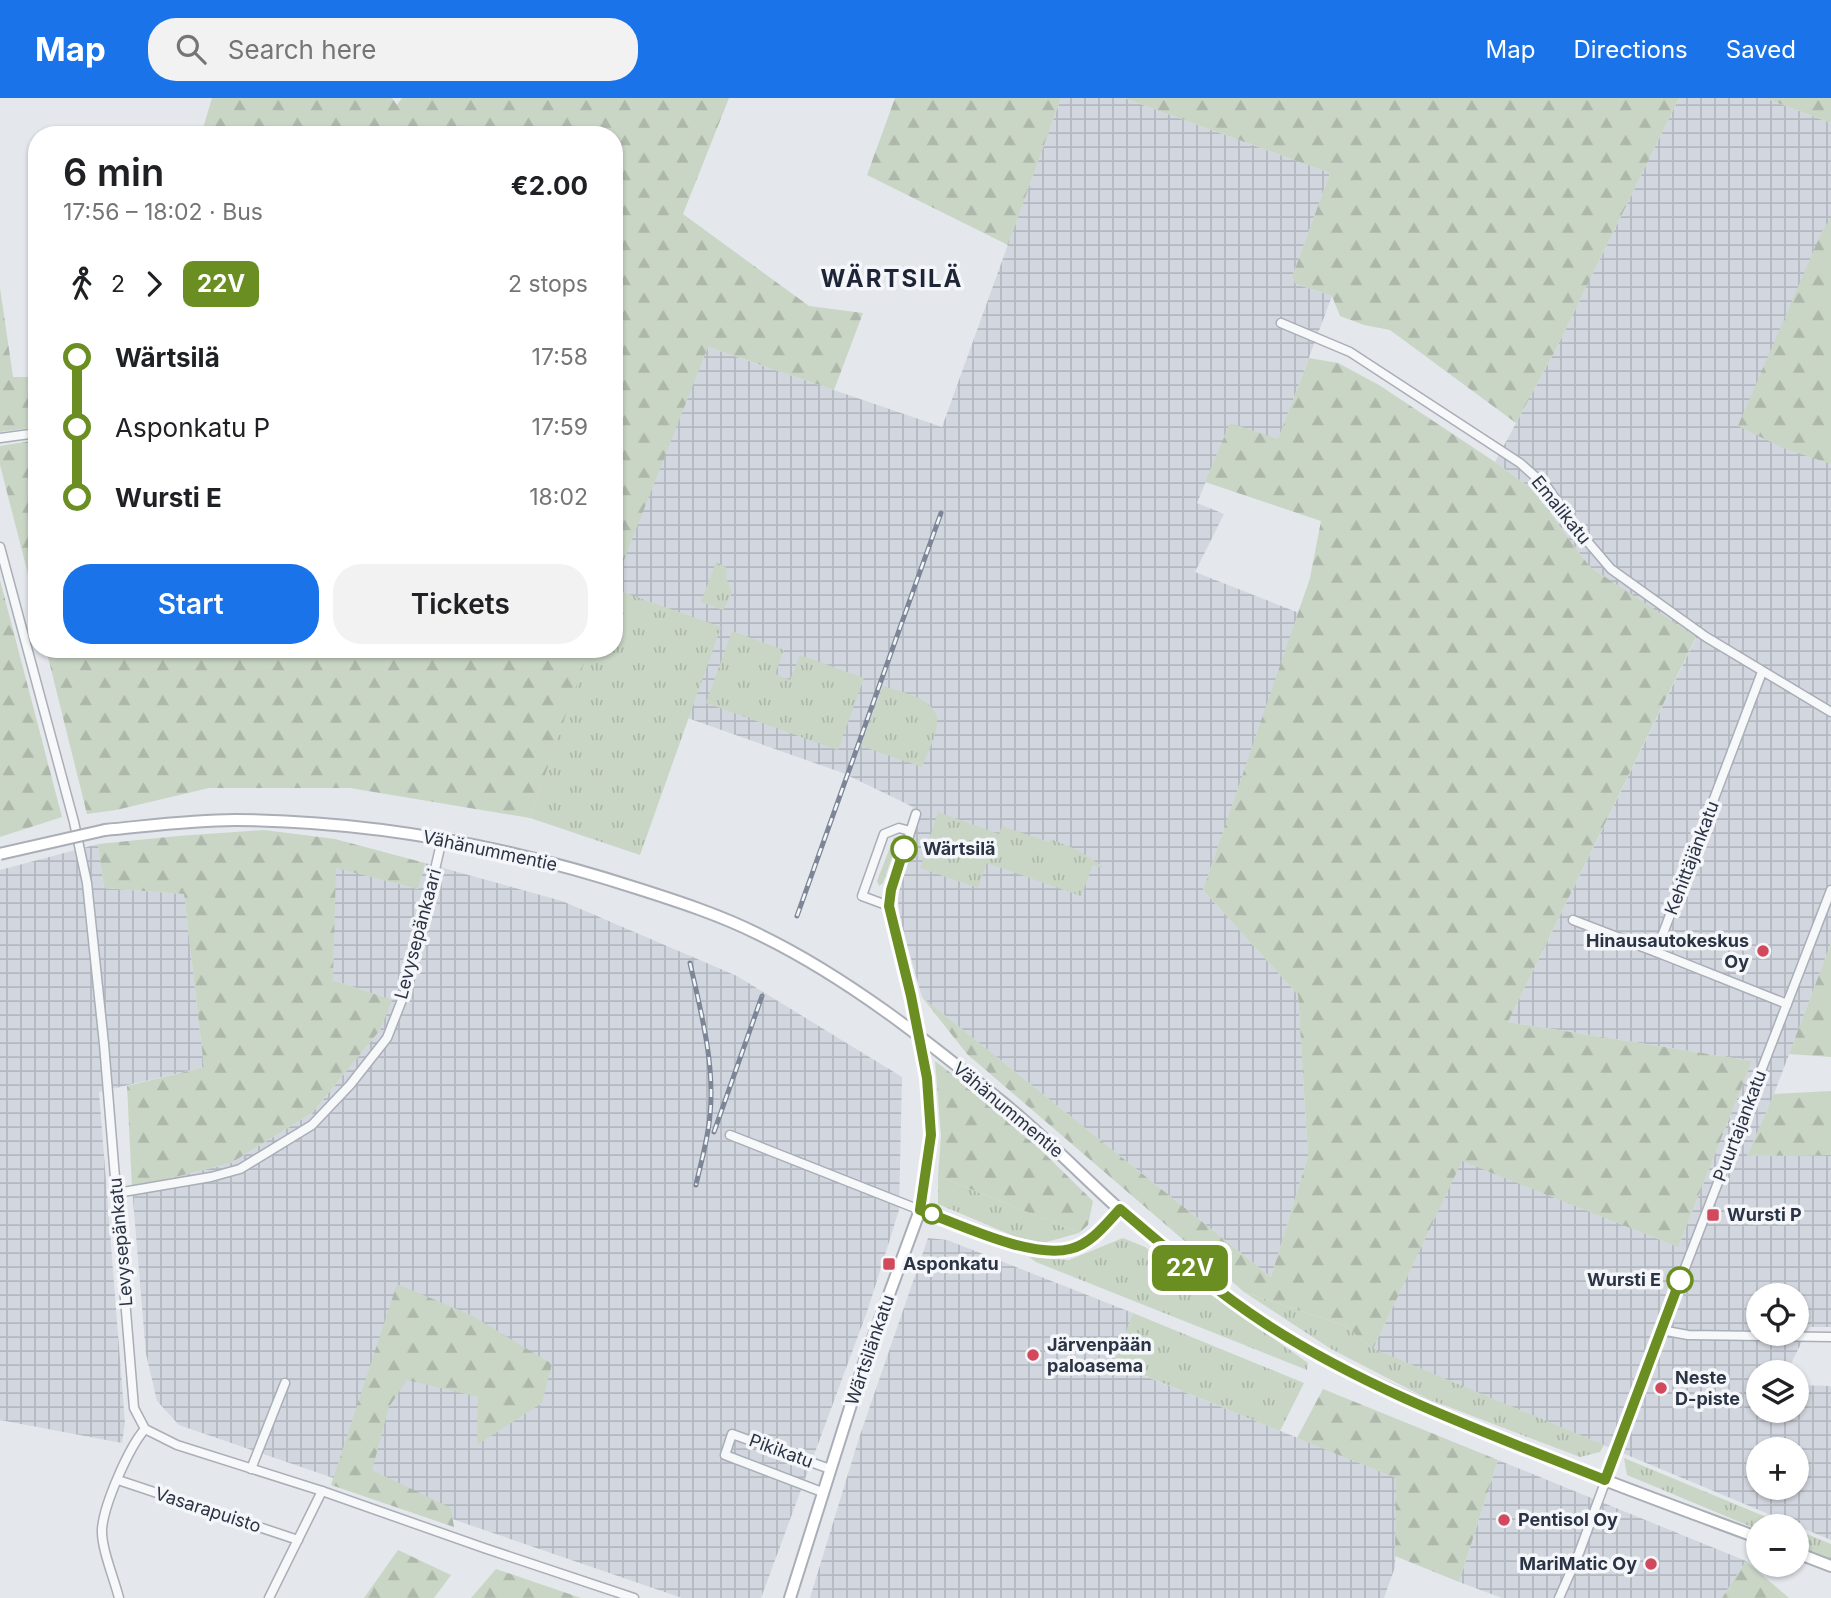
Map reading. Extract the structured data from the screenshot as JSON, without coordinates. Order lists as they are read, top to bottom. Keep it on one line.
{"streets":{"main road":["Vähänummentie","Wärtsilänkatu"],"street":["Emalikatu","Kehittäjänkatu","Levysepänkaari","Puurtajankatu","Levysepänkatu","Pikikatu","Vasarapuisto"]},"crossings":[["Emalikatu","Kehittäjänkatu"],["Vähänummentie","Levysepänkaari"],["Vähänummentie","Puurtajankatu"],["Levysepänkaari","Levysepänkatu"],["Wärtsilänkatu","Pikikatu"]],"districts":["WÄRTSILÄ"],"places":{"other":["Wärtsilä","Hinausautokeskus Oy","Wursti E","Järvenpään paloasema","Neste D-piste","Pentisol Oy","MariMatic Oy"],"transit":["Wursti P","Asponkatu"]},"lines":["bus line 22V"],"page":{"header":"Map","search":"Search here","nav":["Map","Directions","Saved"],"on_map":"22V","heading":["6 min","17:56 – 18:02 · Bus","€2.00"],"legs":["2","22V","2 stops"],"list":[{"name":"Wärtsilä","value":"17:58"},{"name":"Asponkatu P","value":"17:59"},{"name":"Wursti E","value":"18:02"}],"buttons":["Start","Tickets"],"map_buttons":["+","−"]}}
